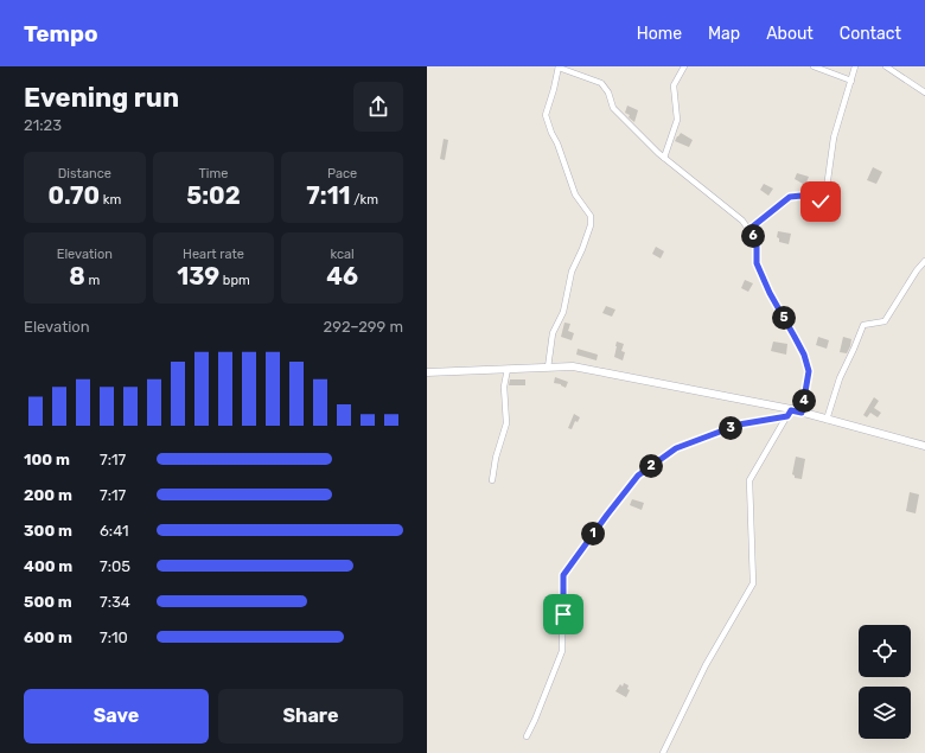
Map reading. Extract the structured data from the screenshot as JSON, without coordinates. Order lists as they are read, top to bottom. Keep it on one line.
{"page":{"header":"Tempo","nav":["Home","Map","About","Contact"],"heading":["Evening run","21:23"],"stats":[["Distance","0.70 km"],["Time","5:02"],["Pace","7:11 /km"],["Elevation","8 m"],["Heart rate","139 bpm"],["kcal","46"]],"pins":["6","5","4","3","2","1"],"chart":["Elevation","292–299 m"],"list":[{"name":"100 m","note":"7:17"},{"name":"200 m","note":"7:17"},{"name":"300 m","note":"6:41"},{"name":"400 m","note":"7:05"},{"name":"500 m","note":"7:34"},{"name":"600 m","note":"7:10"}],"buttons":["Save","Share"]}}
